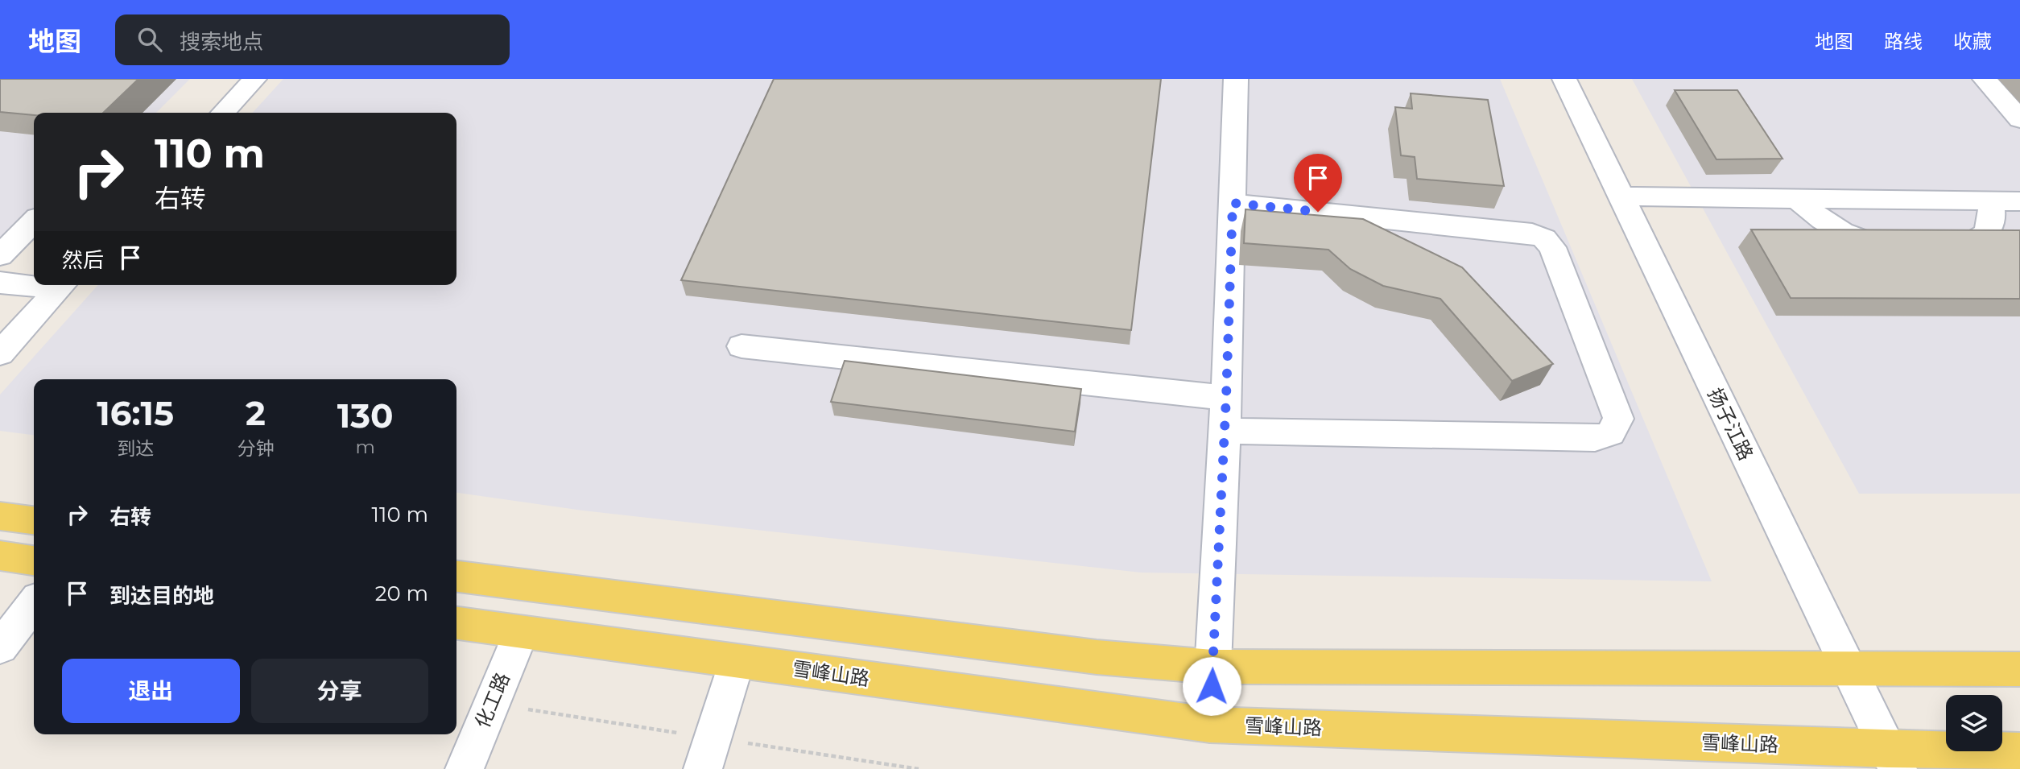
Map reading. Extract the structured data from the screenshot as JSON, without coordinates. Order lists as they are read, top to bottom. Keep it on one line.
{"streets":{"main road":["雪峰山路"],"street":["扬子江路","化工路"]},"crossings":[["扬子江路","雪峰山路"],["雪峰山路","化工路"]],"page":{"header":"地图","search":"搜索地点","nav":["地图","路线","收藏"],"turn":["110 m","右转"],"then":"然后","eta":["16:15","到达","2","分钟","130","m"],"list":[{"name":"右转","value":"110 m"},{"name":"到达目的地","value":"20 m"}],"buttons":["退出","分享"]}}
